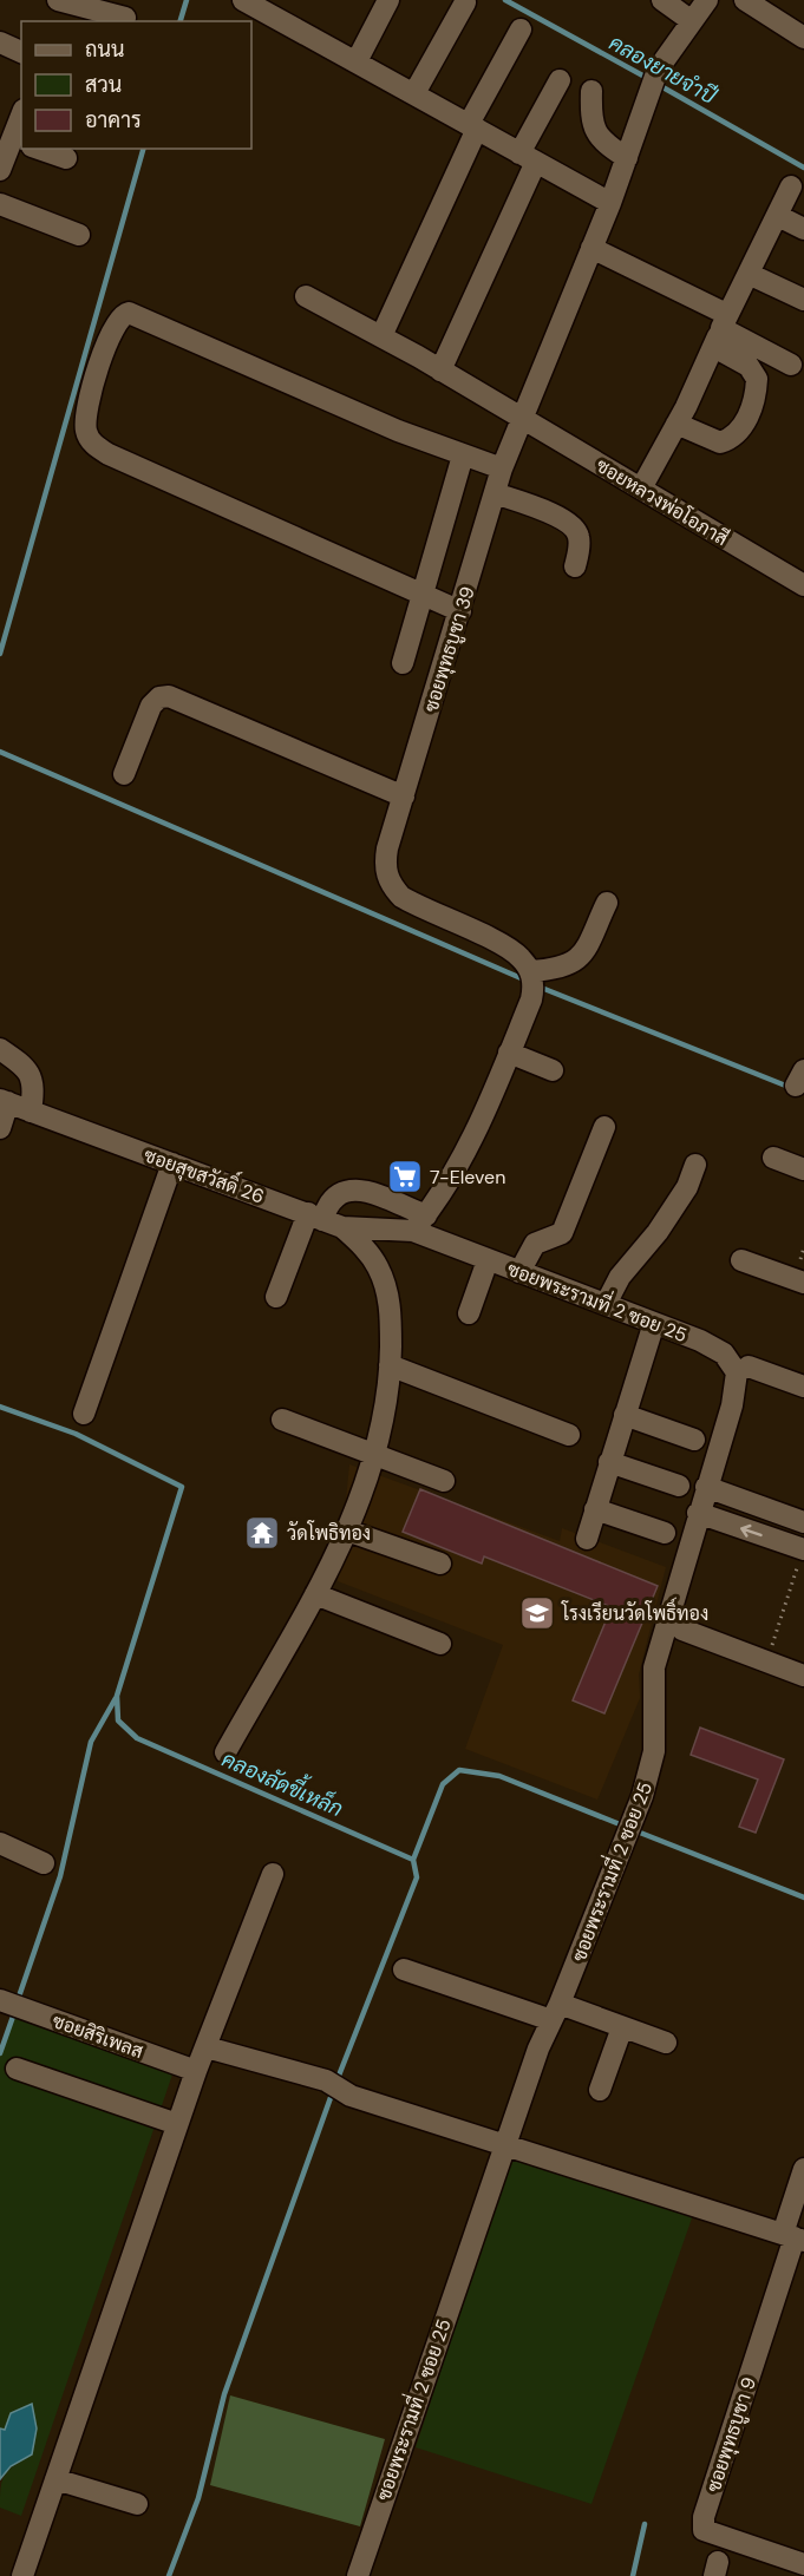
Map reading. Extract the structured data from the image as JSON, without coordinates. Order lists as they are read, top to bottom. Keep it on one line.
{"streets":{"street":["ซอยหลวงพ่อโอภาสี","ซอยพุทธบูชา 39","ซอยสุขสวัสดิ์ 26","ซอยพระรามที่ 2 ซอย 25","ซอยสิริเพลส","ซอยพุทธบูชา 9"]},"crossings":[["ซอยหลวงพ่อโอภาสี","ซอยพุทธบูชา 39"],["ซอยสุขสวัสดิ์ 26","ซอยพระรามที่ 2 ซอย 25"]],"water":["คลองยายจำปี","คลองลัดขี้เหล็ก"],"places":{"supermarket":["7-Eleven"],"temple":["วัดโพธิทอง"],"school or university":["โรงเรียนวัดโพธิ์ทอง"]},"legend":["ถนน","สวน","อาคาร"]}
